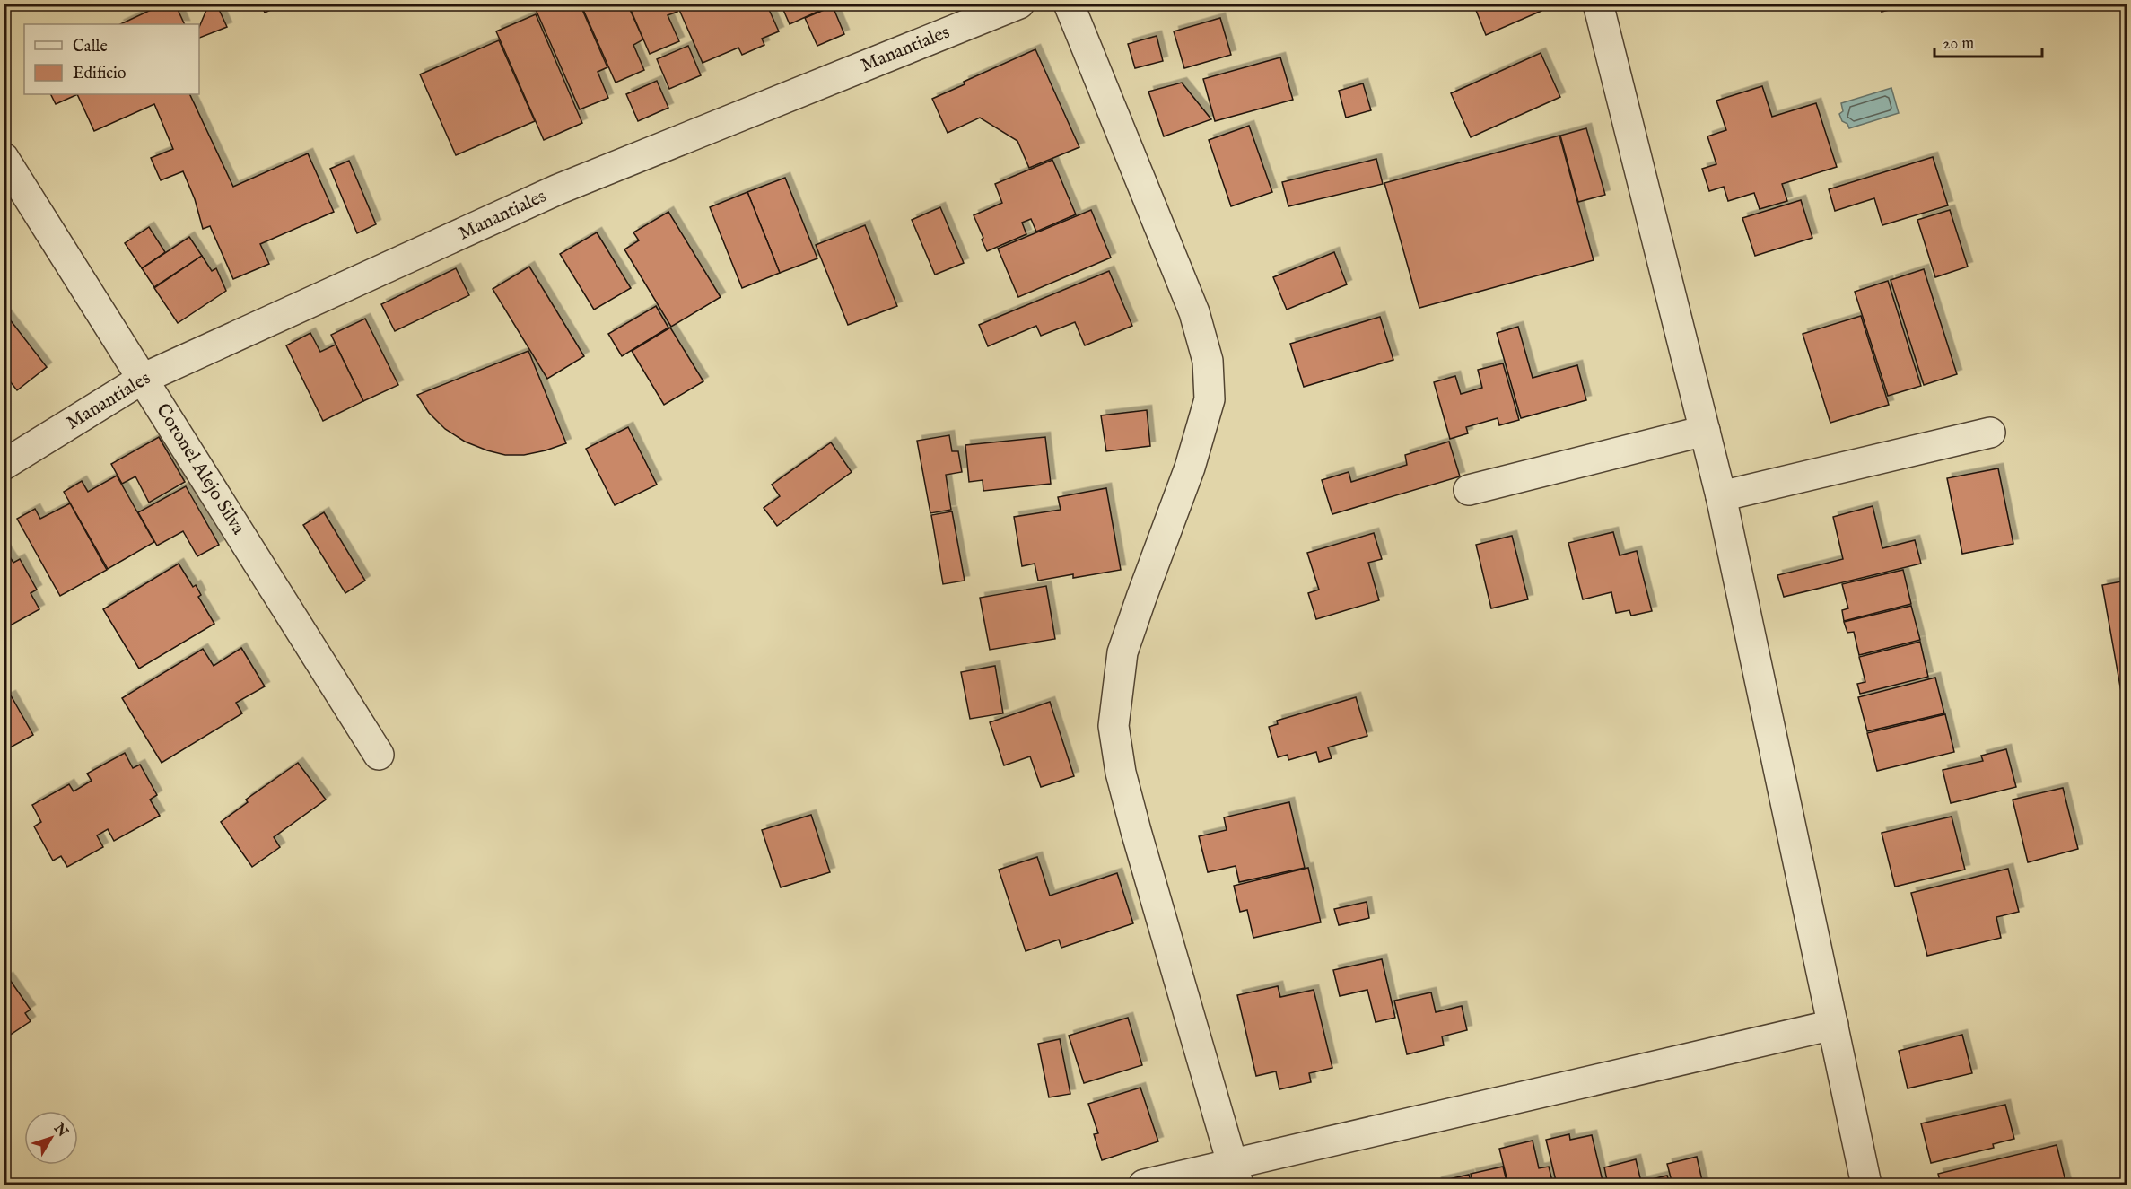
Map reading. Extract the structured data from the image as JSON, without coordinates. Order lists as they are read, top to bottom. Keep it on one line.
{"streets":{"street":["Manantiales","Coronel Alejo Silva"]},"crossings":[["Manantiales","Coronel Alejo Silva"]],"legend":["Calle","Edificio"],"scale_bar":"20 m","north":"top right"}
